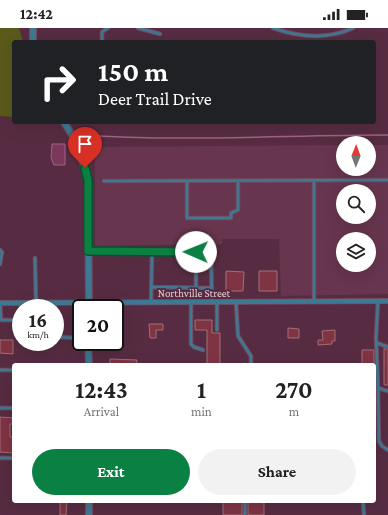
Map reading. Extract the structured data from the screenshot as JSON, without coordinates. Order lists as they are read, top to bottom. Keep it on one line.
{"streets":{"street":["Northville Street"]},"north":"top","page":{"status":"12:42","turn":["150 m","Deer Trail Drive"],"speed":"16 km/h","limit":"20","eta":["12:43","Arrival","1","min","270","m"],"buttons":["Exit","Share"]}}
